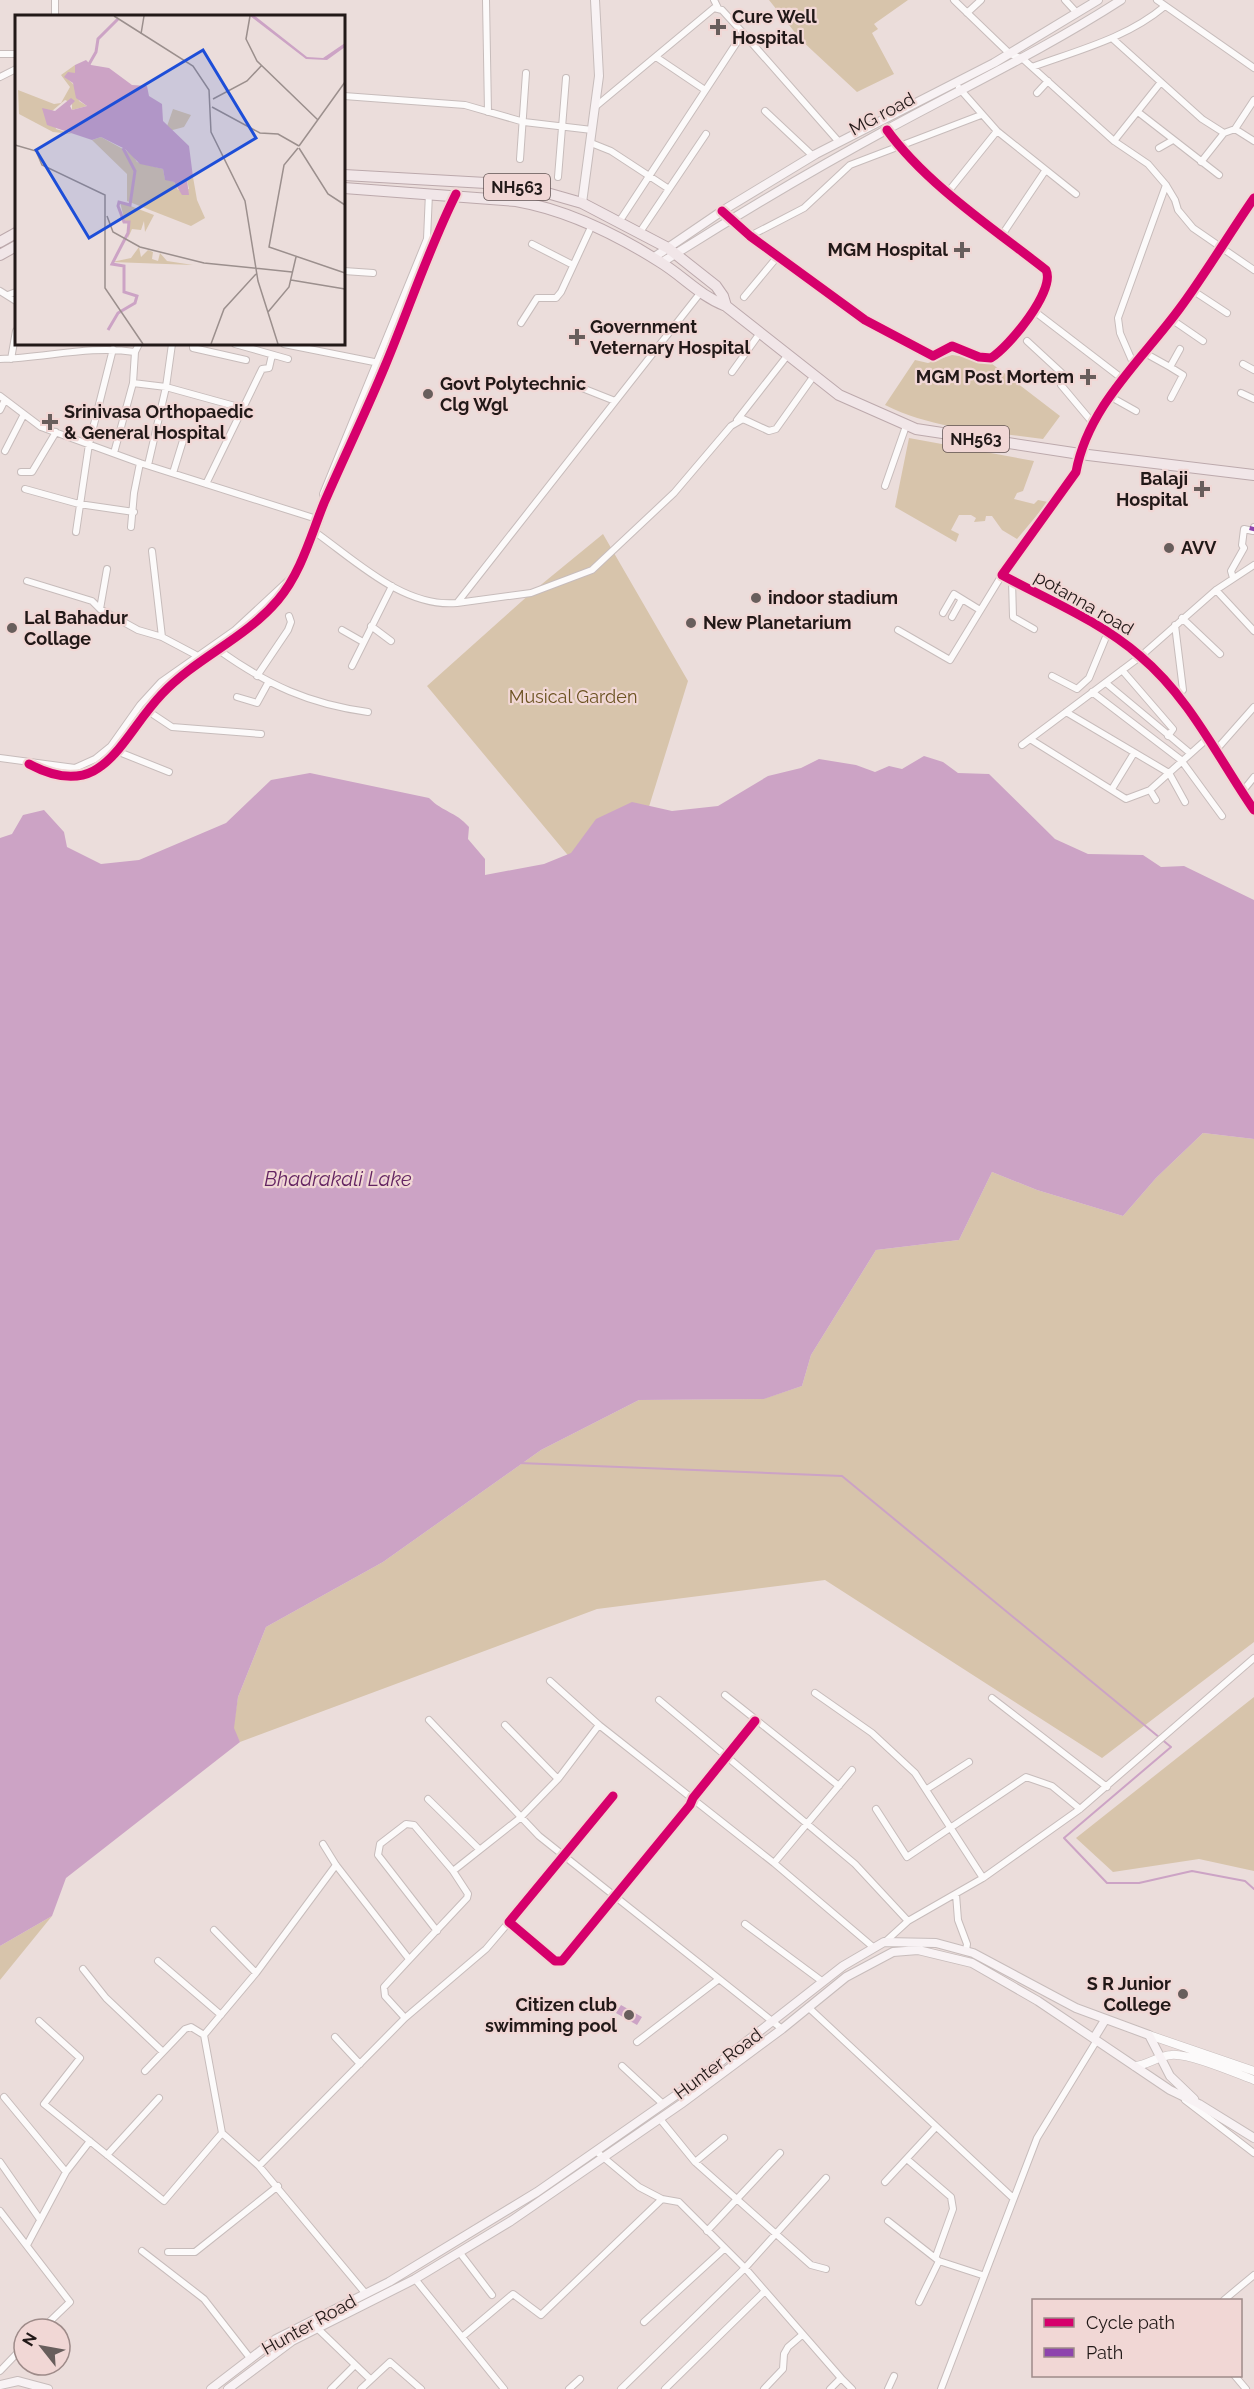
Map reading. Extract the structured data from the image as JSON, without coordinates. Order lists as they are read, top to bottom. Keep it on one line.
{"streets":{"highway":["NH563"],"main road":["MG road","Hunter Road"],"street":["potanna road"]},"crossings":[["MG road","NH563"]],"water":["Bhadrakali Lake"],"parks":["Musical Garden"],"places":{"health":["Cure Well Hospital","MGM Hospital","Government Veternary Hospital","MGM Post Mortem","Srinivasa Orthopaedic & General Hospital","Balaji Hospital"],"other":["Govt Polytechnic Clg Wgl","AVV","indoor stadium","New Planetarium","Lal Bahadur Collage","S R Junior College","Citizen club swimming pool"]},"legend":["Cycle path","Path"],"north":"top left"}
